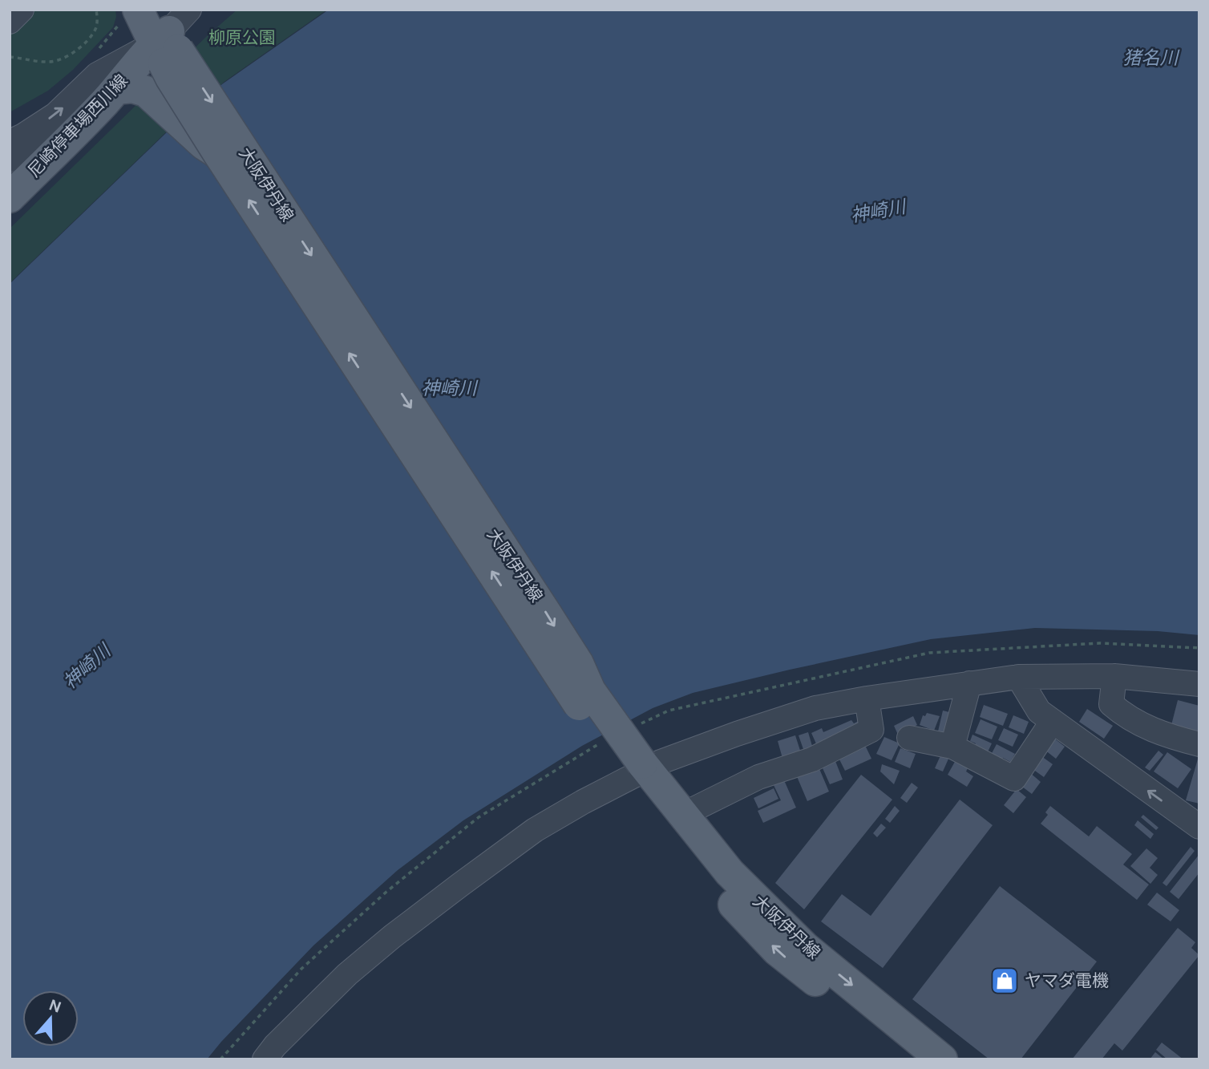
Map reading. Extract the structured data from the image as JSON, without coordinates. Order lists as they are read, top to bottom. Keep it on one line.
{"streets":{"main road":["尼崎停車場西川線","大阪伊丹線"]},"crossings":[["尼崎停車場西川線","大阪伊丹線"]],"water":["猪名川","神崎川"],"parks":["柳原公園"],"places":{"shop":["ヤマダ電機"]},"north":"top"}
